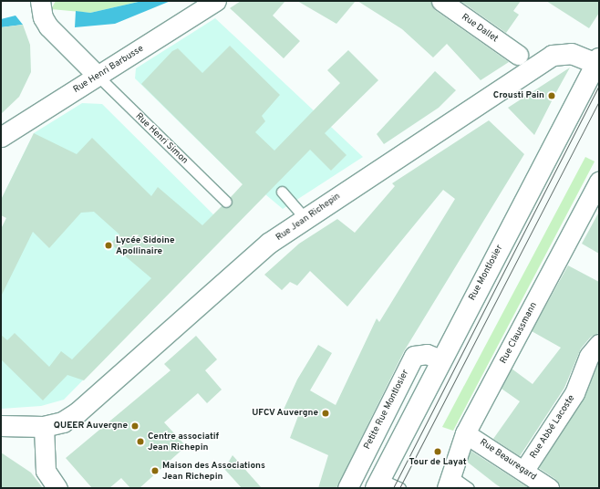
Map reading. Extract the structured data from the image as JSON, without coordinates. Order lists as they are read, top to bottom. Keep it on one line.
{"streets":{"street":["Rue Dallet","Rue Henri Barbusse","Rue Jean Richepin","Rue Montlosier","Rue Claussmann","Petite Rue Montlosier","Rue Abbé Lacoste","Rue Beauregard"],"lane":["Rue Henri Simon"]},"crossings":[["Rue Henri Barbusse","Rue Henri Simon"],["Rue Jean Richepin","Rue Montlosier"],["Rue Montlosier","Petite Rue Montlosier"],["Rue Claussmann","Rue Beauregard"],["Rue Abbé Lacoste","Rue Beauregard"]],"places":["Crousti Pain","Lycée Sidoine Apollinaire","UFCV Auvergne","QUEER Auvergne","Centre associatif Jean Richepin","Tour de Layat","Maison des Associations Jean Richepin"]}
